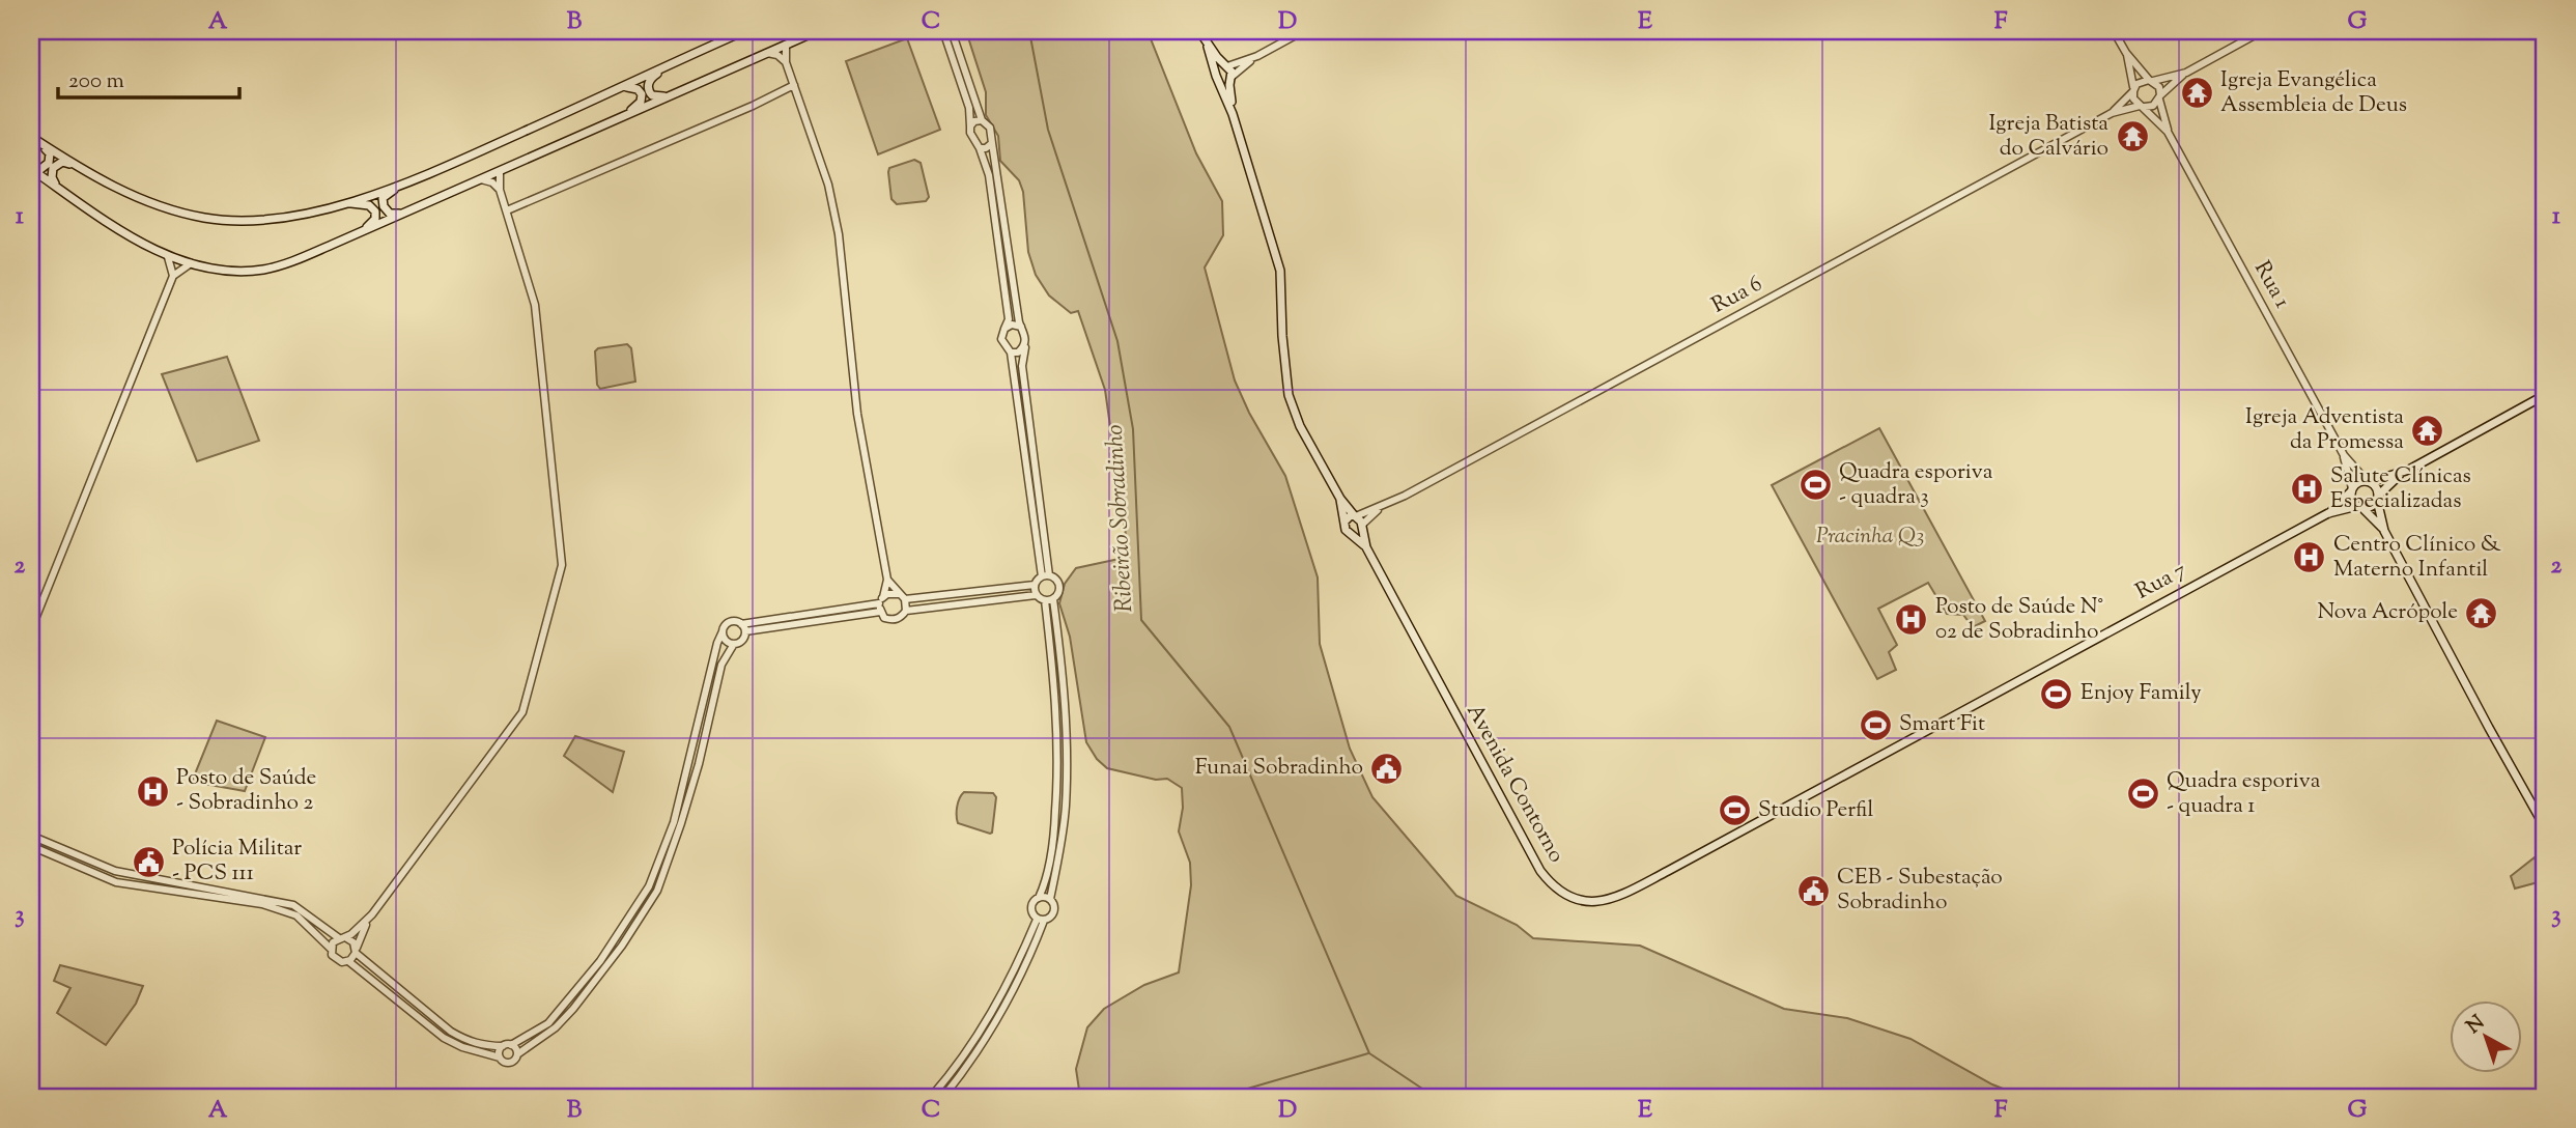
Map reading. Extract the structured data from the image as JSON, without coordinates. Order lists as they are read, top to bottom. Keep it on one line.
{"streets":{"main road":["Rua 7","Avenida Contorno"],"street":["Rua 1","Rua 6"]},"crossings":[["Rua 7","Avenida Contorno"]],"water":["Ribeirão Sobradinho"],"parks":["Pracinha Q3"],"places":{"temple":["Igreja Evangélica Assembleia de Deus","Igreja Batista do Calvário","Igreja Adventista da Promessa","Nova Acrópole"],"sports":["Quadra esporiva - quadra 3","Enjoy Family","Smart Fit","Quadra esporiva - quadra 1","Studio Perfil"],"hospital":["Salute Clínicas Especializadas","Centro Clínico & Materno Infantil","Posto de Saúde N° 02 de Sobradinho","Posto de Saúde - Sobradinho 2"],"public building":["Funai Sobradinho","Polícia Militar - PCS 111","CEB - Subestação Sobradinho"]},"scale_bar":"200 m","north":"top left","grid":{"columns":["A","B","C","D","E","F","G"],"rows":["1","2","3"]}}
